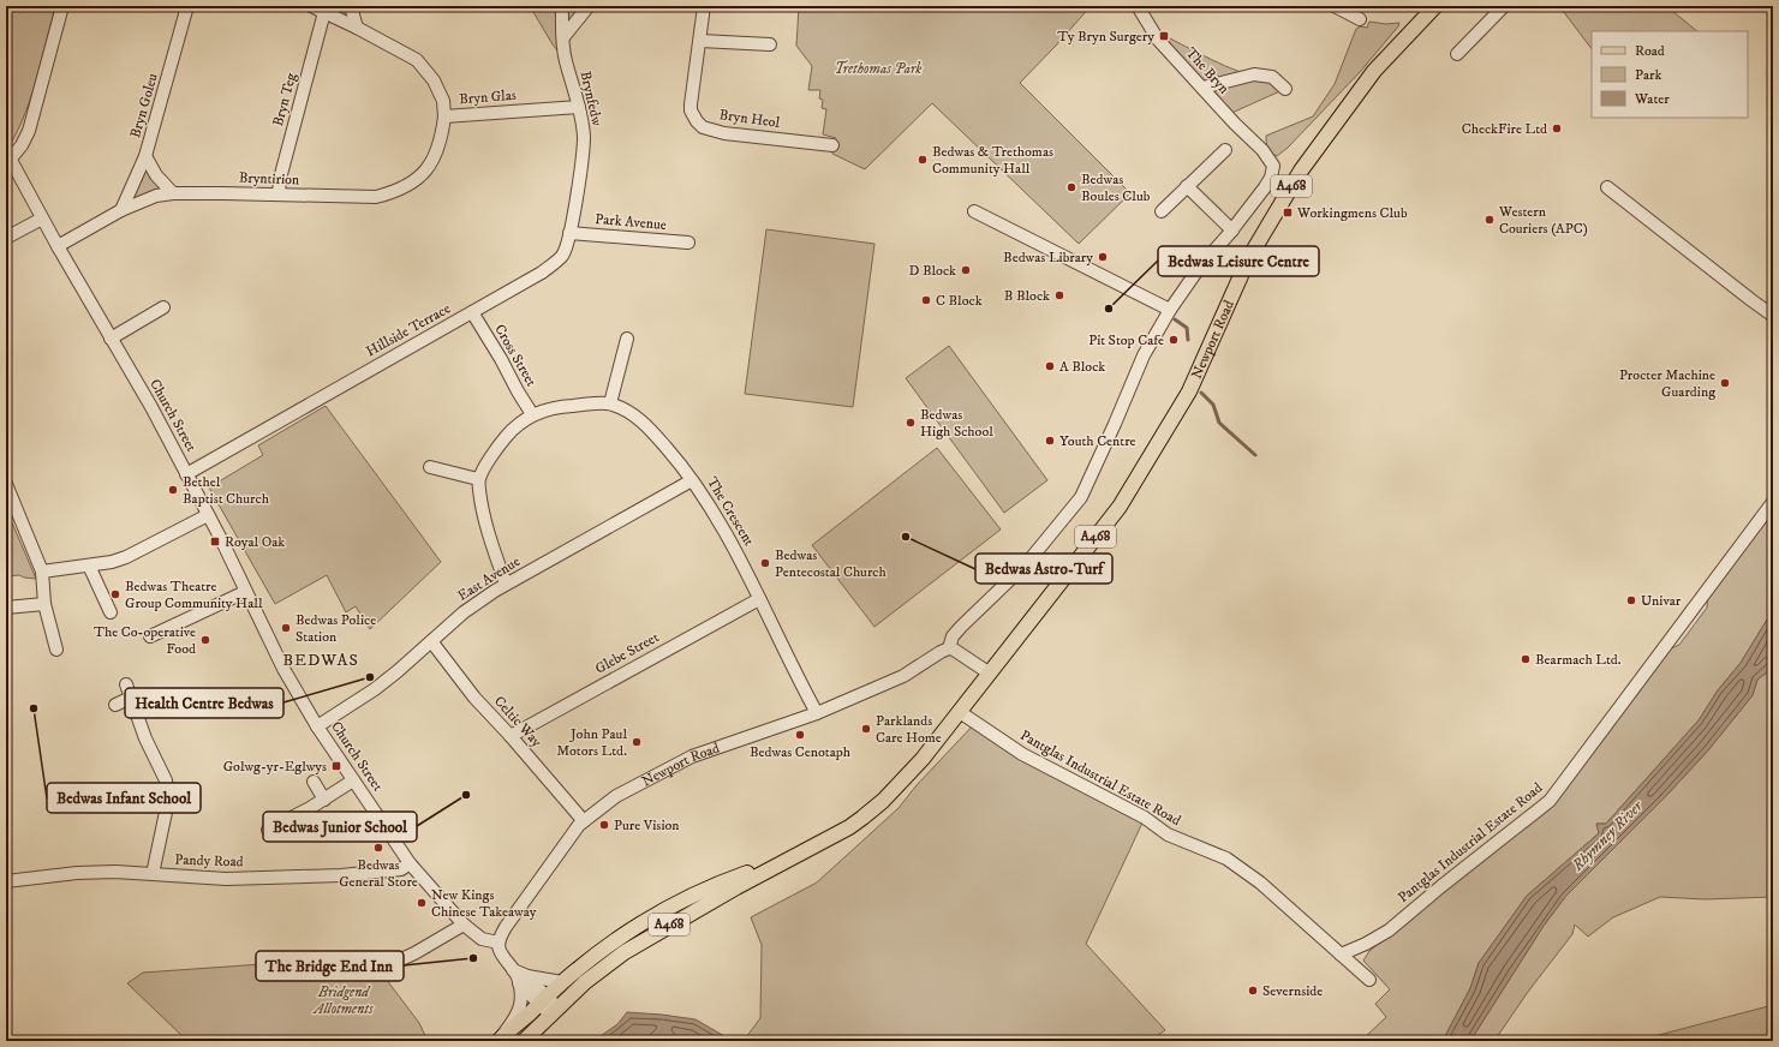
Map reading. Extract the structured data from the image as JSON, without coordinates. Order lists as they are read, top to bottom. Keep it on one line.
{"streets":{"main road":["A468","Newport Road"],"street":["The Bryn","Bryn Glas","Brynfedw","Bryn Teg","Bryn Goleu","Bryn Heol","Bryntirion","Park Avenue","Hillside Terrace","Cross Street","Church Street","The Crescent","East Avenue","Glebe Street","Celtic Way","Pantglas Industrial Estate Road","Pandy Road"]},"crossings":[["Bryn Glas","Brynfedw"],["Bryn Glas","Bryn Teg"],["Bryn Glas","Bryntirion"],["Brynfedw","Hillside Terrace"],["Bryn Teg","Bryntirion"],["Bryn Goleu","Bryntirion"],["Bryntirion","Church Street"],["Park Avenue","Hillside Terrace"],["Hillside Terrace","Cross Street"],["Hillside Terrace","Church Street"],["Newport Road","Church Street"],["Newport Road","The Crescent"],["Newport Road","Celtic Way"],["Newport Road","Pantglas Industrial Estate Road"],["Cross Street","The Crescent"],["Church Street","East Avenue"],["Church Street","Pandy Road"],["The Crescent","East Avenue"],["The Crescent","Glebe Street"],["East Avenue","Celtic Way"],["Glebe Street","Celtic Way"]],"districts":["BEDWAS"],"water":["Rhymney River"],"parks":["Trethomas Park","Bridgend Allotments"],"places":{"transit":["Ty Bryn Surgery","Workingmens Club","Royal Oak","Golwg-yr-Eglwys"],"other":["CheckFire Ltd","Bedwas & Trethomas Community Hall","Bedwas Boules Club","Western Couriers (APC)","Bedwas Library","D Block","B Block","C Block","Bedwas Leisure Centre","Pit Stop Cafe","A Block","Procter Machine Guarding","Bedwas High School","Youth Centre","Bethel Baptist Church","Bedwas Astro-Turf","Bedwas Pentecostal Church","Bedwas Theatre Group Community Hall","Univar","Bedwas Police Station","The Co-operative Food","Bearmach Ltd.","Health Centre Bedwas","Bedwas Infant School","Parklands Care Home","Bedwas Cenotaph","John Paul Motors Ltd.","Bedwas Junior School","Pure Vision","Bedwas General Store","New Kings Chinese Takeaway","The Bridge End Inn","Severnside"]},"legend":["Road","Park","Water"]}
